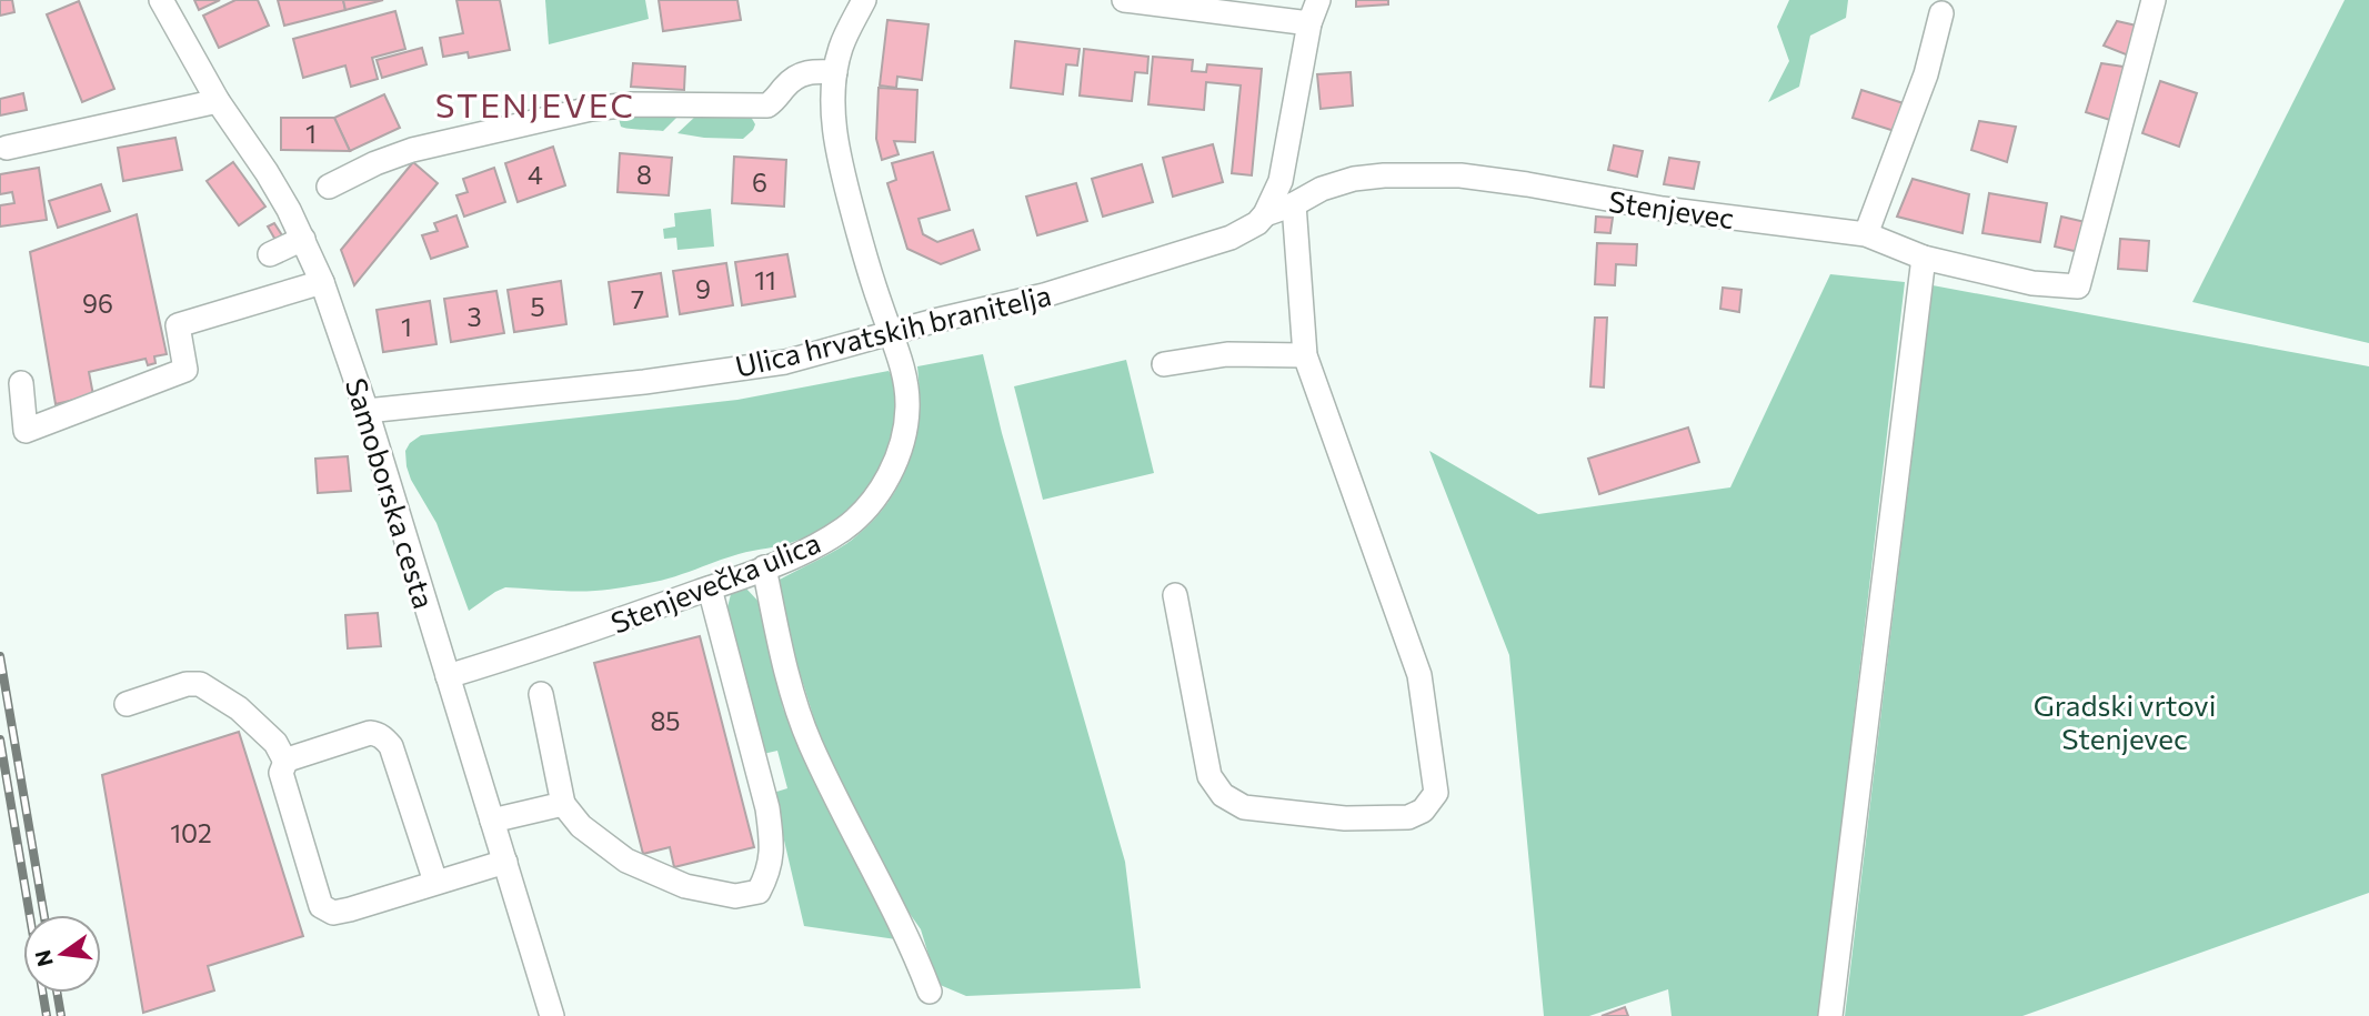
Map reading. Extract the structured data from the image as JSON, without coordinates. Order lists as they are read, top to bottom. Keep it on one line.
{"streets":{"street":["Stenjevec","Ulica hrvatskih branitelja","Samoborska cesta","Stenjevečka ulica"]},"crossings":[["Stenjevec","Ulica hrvatskih branitelja"],["Ulica hrvatskih branitelja","Samoborska cesta"],["Ulica hrvatskih branitelja","Stenjevečka ulica"],["Samoborska cesta","Stenjevečka ulica"]],"districts":["STENJEVEC"],"parks":["Gradski vrtovi Stenjevec"],"house_numbers":["1","4","8","6","11","9","7","96","5","3","1","85","102"],"north":"left"}
